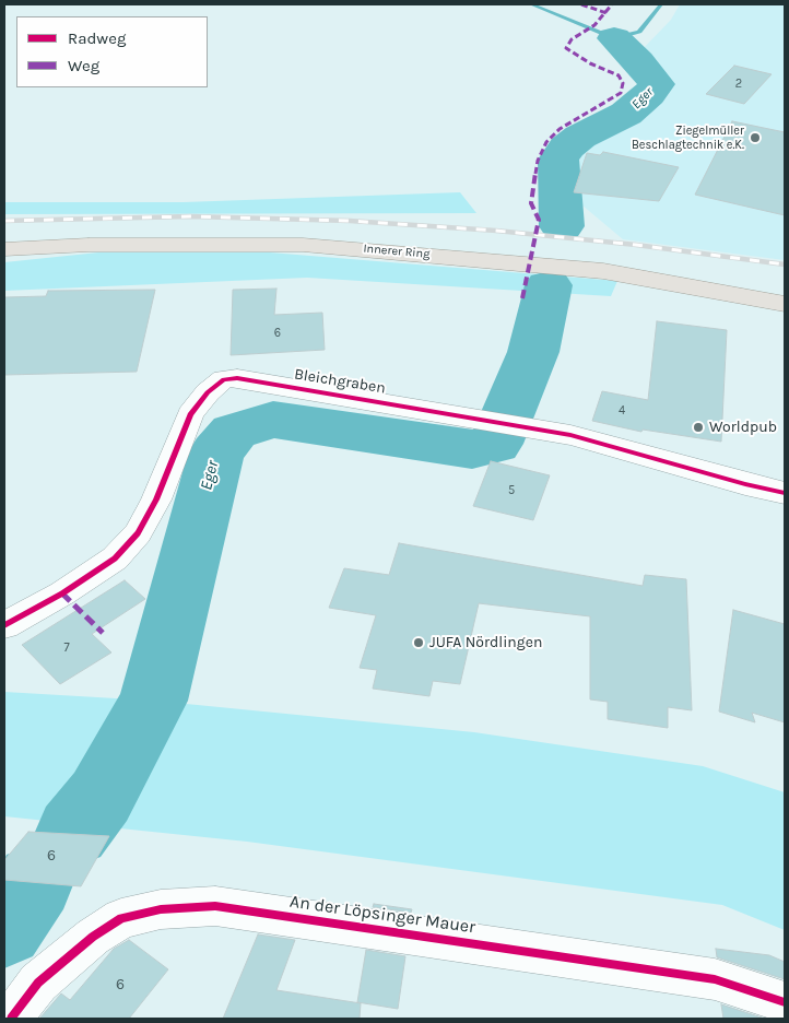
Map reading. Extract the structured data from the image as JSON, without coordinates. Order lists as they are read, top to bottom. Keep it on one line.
{"streets":{"main road":["Innerer Ring"],"street":["Bleichgraben","An der Löpsinger Mauer"]},"water":["Eger"],"places":["Ziegelmüller Beschlagtechnik e.K.","Worldpub","JUFA Nördlingen"],"house_numbers":["2","6","4","5","7","6","6"],"legend":["Radweg","Weg"]}
